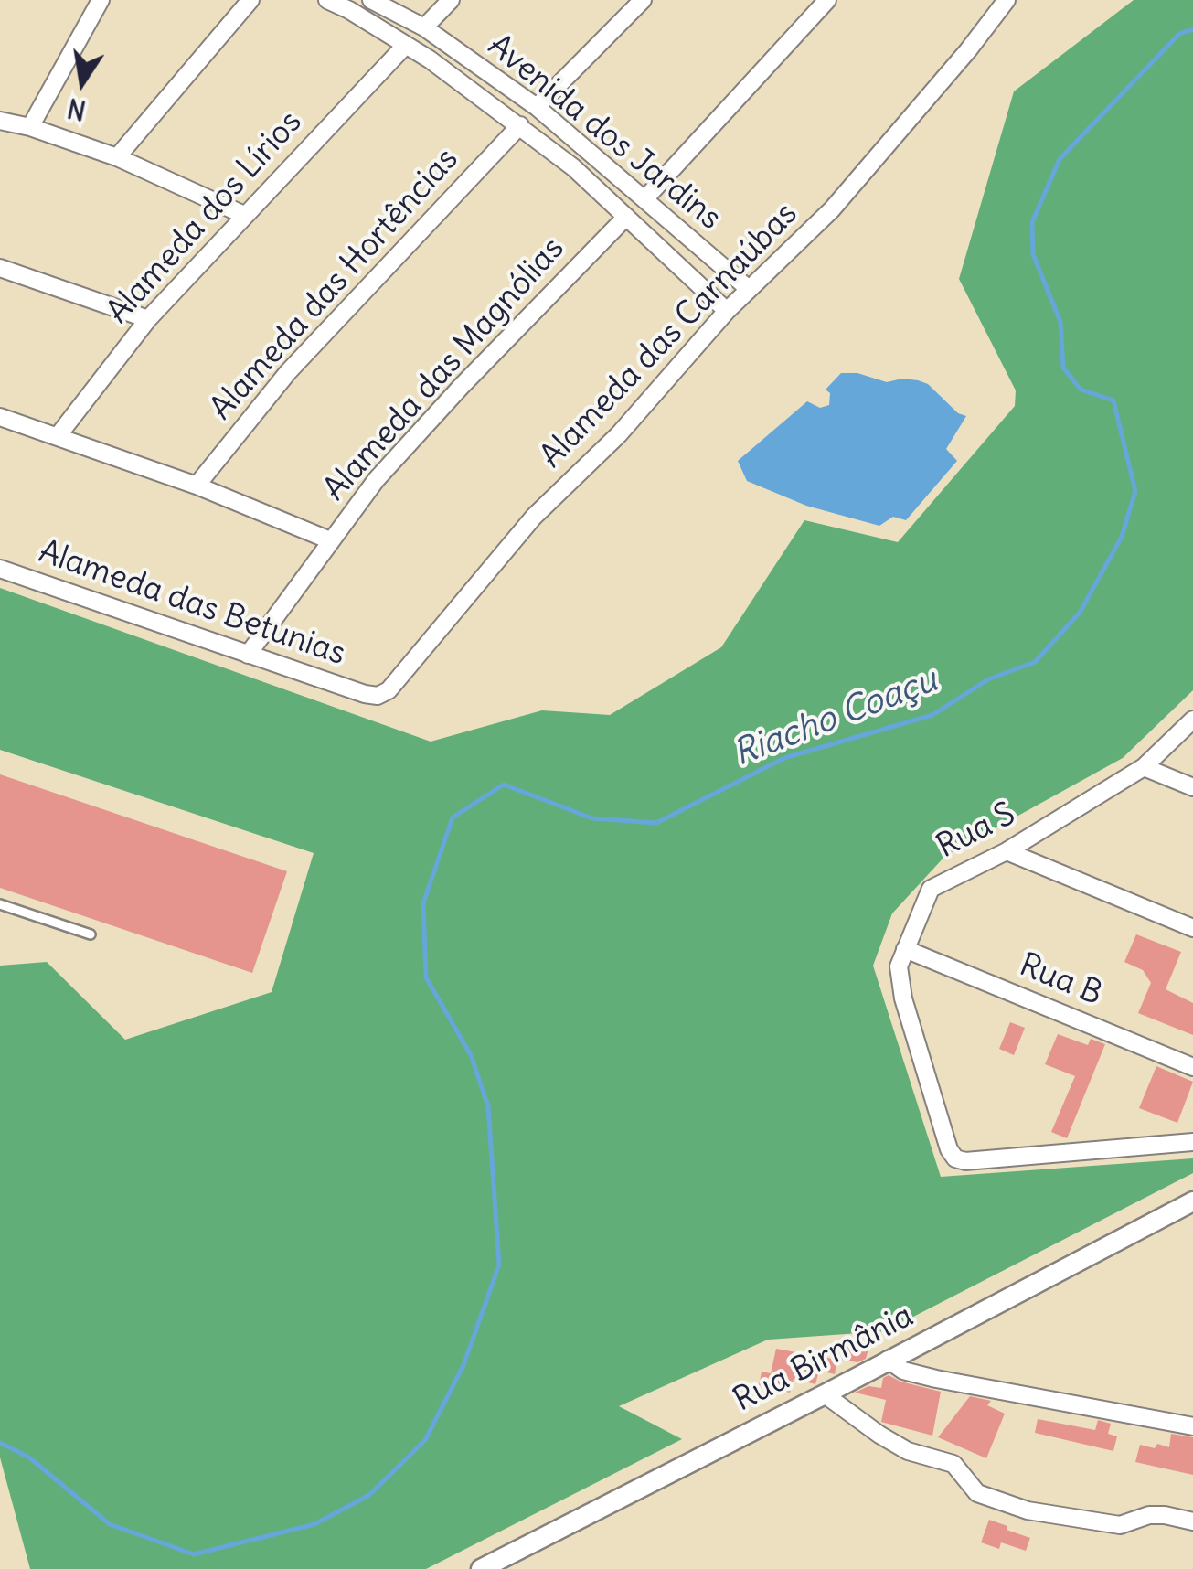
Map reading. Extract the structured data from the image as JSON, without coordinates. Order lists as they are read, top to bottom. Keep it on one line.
{"streets":{"street":["Avenida dos Jardins","Alameda dos Lírios","Alameda das Hortências","Alameda das Carnaúbas","Alameda das Magnólias","Alameda das Betunias","Rua S","Rua B","Rua Birmânia"]},"crossings":[["Avenida dos Jardins","Alameda dos Lírios"],["Avenida dos Jardins","Alameda das Hortências"],["Avenida dos Jardins","Alameda das Carnaúbas"],["Avenida dos Jardins","Alameda das Magnólias"],["Alameda das Carnaúbas","Alameda das Betunias"],["Alameda das Magnólias","Alameda das Betunias"],["Rua S","Rua B"]],"water":["Riacho Coaçu"],"north":"bottom"}
